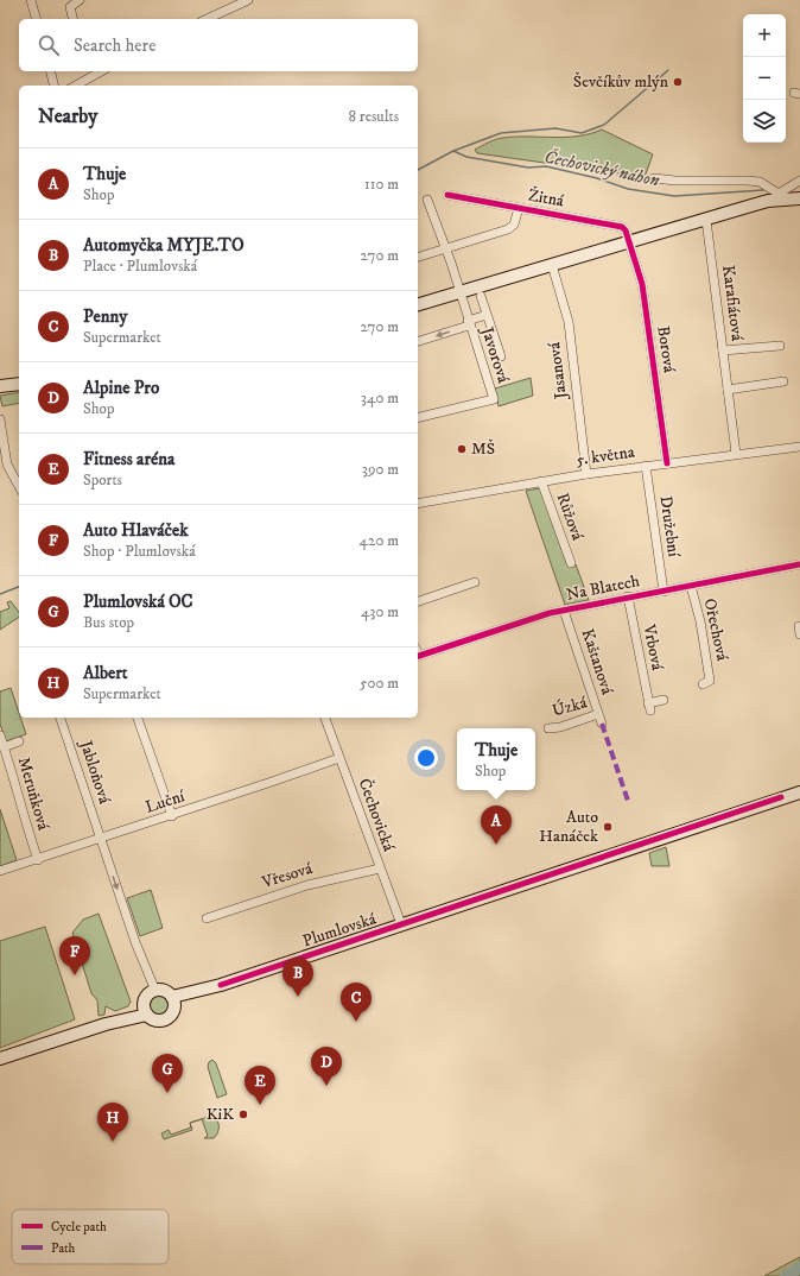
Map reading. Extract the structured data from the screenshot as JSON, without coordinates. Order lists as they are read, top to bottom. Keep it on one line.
{"streets":{"main road":["Plumlovská"],"street":["Žitná","Karafiátová","Borová","Javorová","Jasanová","5. května","Růžová","Družební","Na Blatech","Ořechová","Vrbová","Kaštanová","Úzká","Jabloňová","Meruňková","Luční","Čechovická","Vřesová"]},"crossings":[["Žitná","Borová"],["Karafiátová","5. května"],["Borová","5. května"],["Jasanová","5. května"],["5. května","Růžová"],["5. května","Družební"],["Družební","Na Blatech"],["Na Blatech","Ořechová"],["Na Blatech","Vrbová"],["Na Blatech","Kaštanová"],["Kaštanová","Úzká"],["Jabloňová","Luční"],["Meruňková","Luční"],["Luční","Čechovická"],["Čechovická","Vřesová"],["Čechovická","Plumlovská"]],"water":["Čechovický náhon"],"places":["Ševčíkův mlýn","MŠ","Auto Hanáček","KiK"],"legend":["Cycle path","Path"],"page":{"map_buttons":["+","−"],"search":"Search here","heading":["Nearby","8 results"],"list":[{"mark":"A","name":"Thuje","note":"Shop","value":"110 m"},{"mark":"B","name":"Automyčka MYJE.TO","note":"Place · Plumlovská","value":"270 m"},{"mark":"C","name":"Penny","note":"Supermarket","value":"270 m"},{"mark":"D","name":"Alpine Pro","note":"Shop","value":"340 m"},{"mark":"E","name":"Fitness aréna","note":"Sports","value":"390 m"},{"mark":"F","name":"Auto Hlaváček","note":"Shop · Plumlovská","value":"420 m"},{"mark":"G","name":"Plumlovská OC","note":"Bus stop","value":"430 m"},{"mark":"H","name":"Albert","note":"Supermarket","value":"500 m"}],"popup":["Thuje","Shop"],"pins":["A","F","B","C","D","G","E","H"]}}
